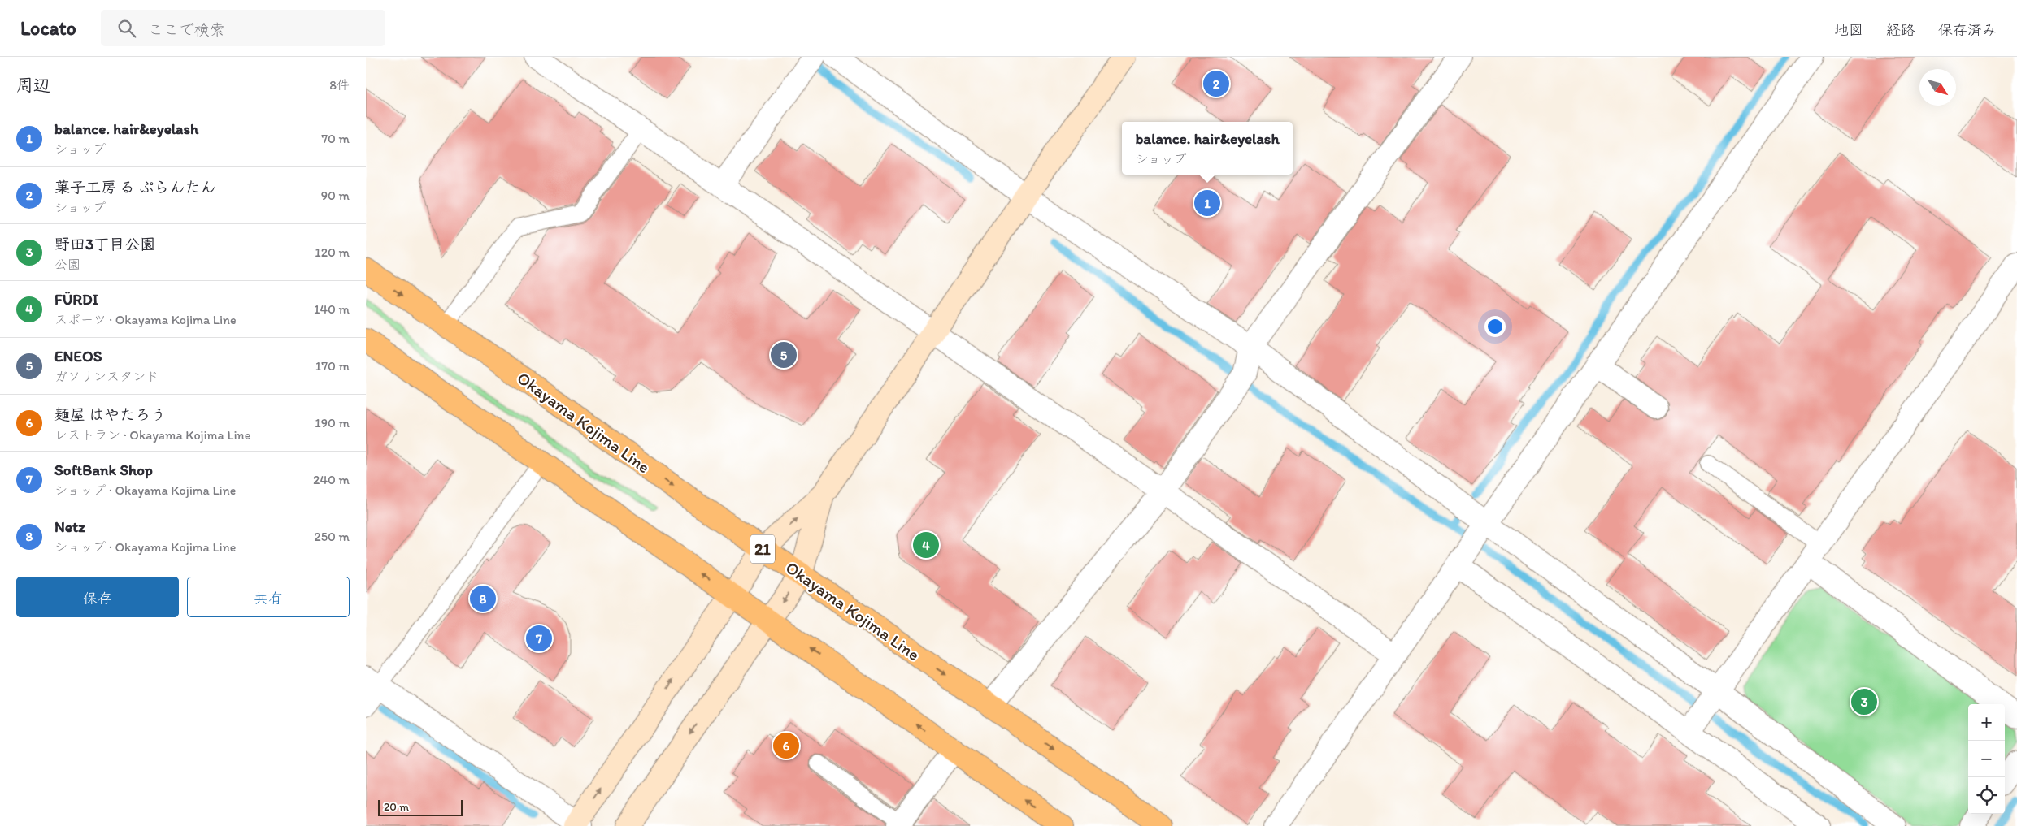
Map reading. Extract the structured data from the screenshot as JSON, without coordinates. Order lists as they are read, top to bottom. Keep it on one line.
{"streets":{"main road":["Okayama Kojima Line","21"]},"scale_bar":"20 m","north":"bottom right","page":{"header":"Locato","search":"ここで検索","nav":["地図","経路","保存済み"],"heading":["周辺","8件"],"pins":["2","1","5","4","8","7","3","6"],"list":[{"mark":"1","name":"balance. hair&eyelash","note":"ショップ","value":"70 m"},{"mark":"2","name":"菓子工房 る ぷらんたん","note":"ショップ","value":"90 m"},{"mark":"3","name":"野田3丁目公園","note":"公園","value":"120 m"},{"mark":"4","name":"FÜRDI","note":"スポーツ · Okayama Kojima Line","value":"140 m"},{"mark":"5","name":"ENEOS","note":"ガソリンスタンド","value":"170 m"},{"mark":"6","name":"麺屋 はやたろう","note":"レストラン · Okayama Kojima Line","value":"190 m"},{"mark":"7","name":"SoftBank Shop","note":"ショップ · Okayama Kojima Line","value":"240 m"},{"mark":"8","name":"Netz","note":"ショップ · Okayama Kojima Line","value":"250 m"}],"popup":["balance. hair&eyelash","ショップ"],"buttons":["保存","共有"],"map_buttons":["+","−"],"scale":"20 m"}}
